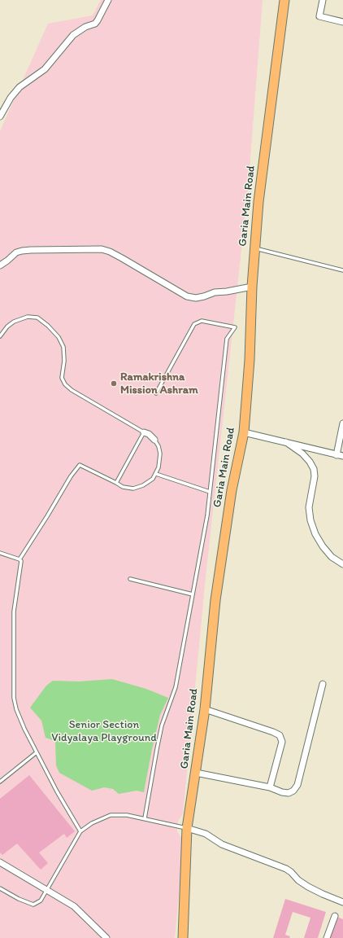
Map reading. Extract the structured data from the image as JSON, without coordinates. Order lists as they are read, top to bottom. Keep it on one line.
{"streets":{"main road":["Garia Main Road"]},"parks":["Senior Section Vidyalaya Playground"],"places":["Ramakrishna Mission Ashram"]}
